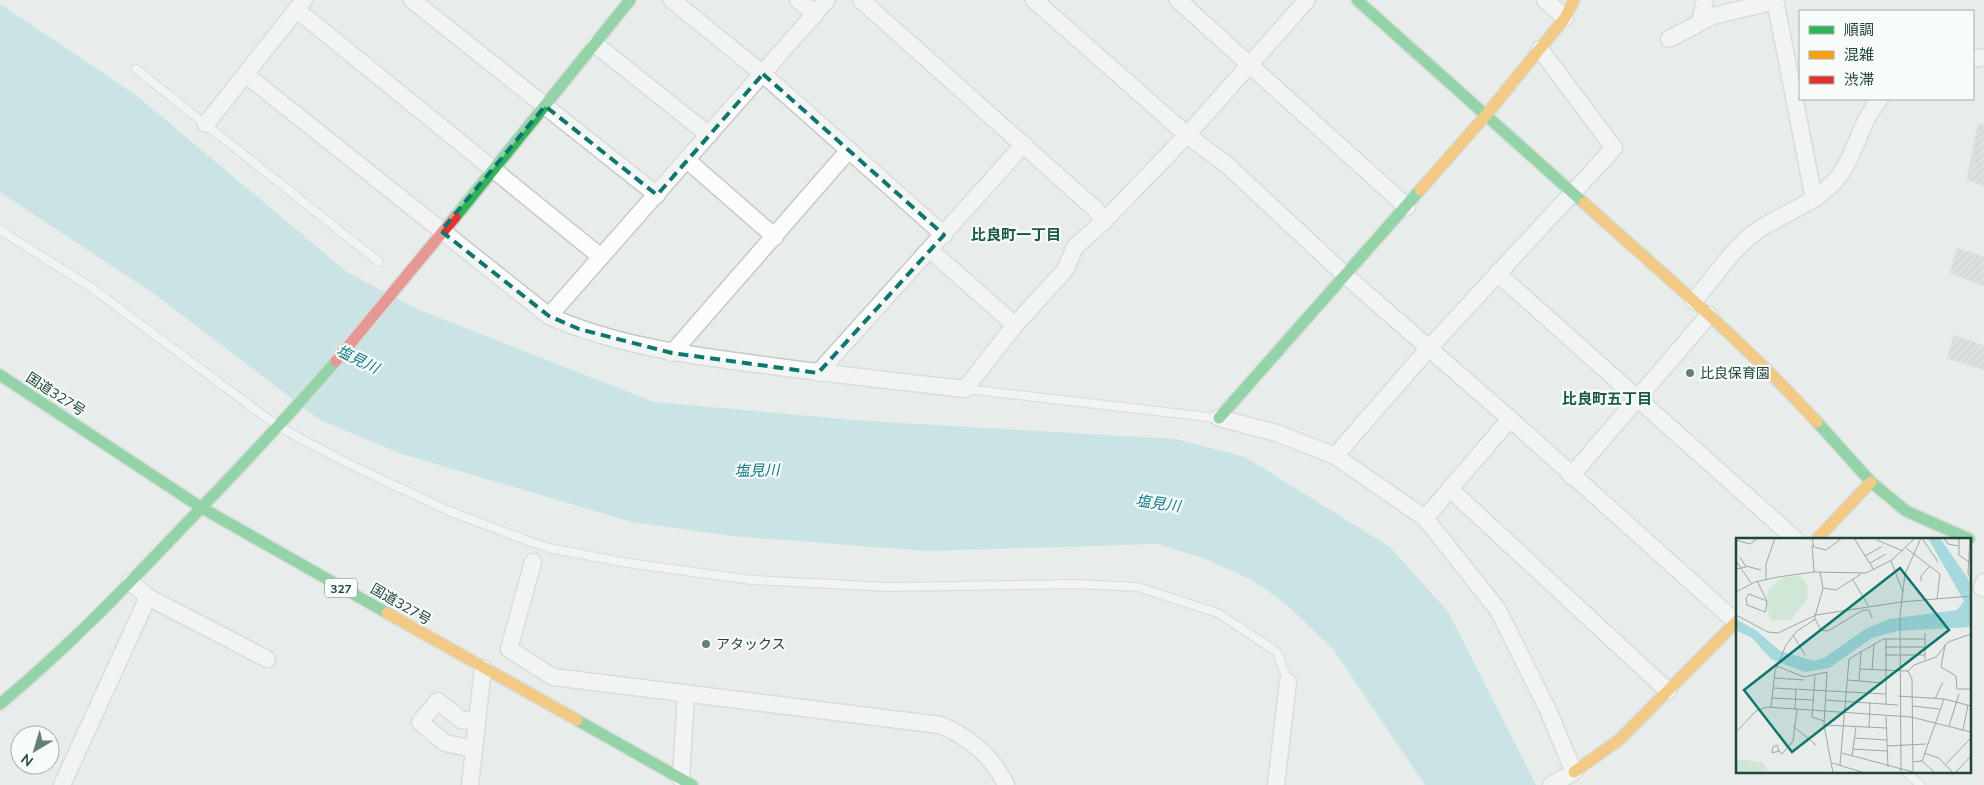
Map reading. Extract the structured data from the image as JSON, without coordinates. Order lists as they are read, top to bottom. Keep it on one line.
{"streets":{"main road":["国道327号","327"]},"districts":["比良町一丁目","比良町五丁目"],"water":["塩見川"],"places":["比良保育園","アタックス"],"legend":["順調","混雑","渋滞"],"north":"bottom left"}
